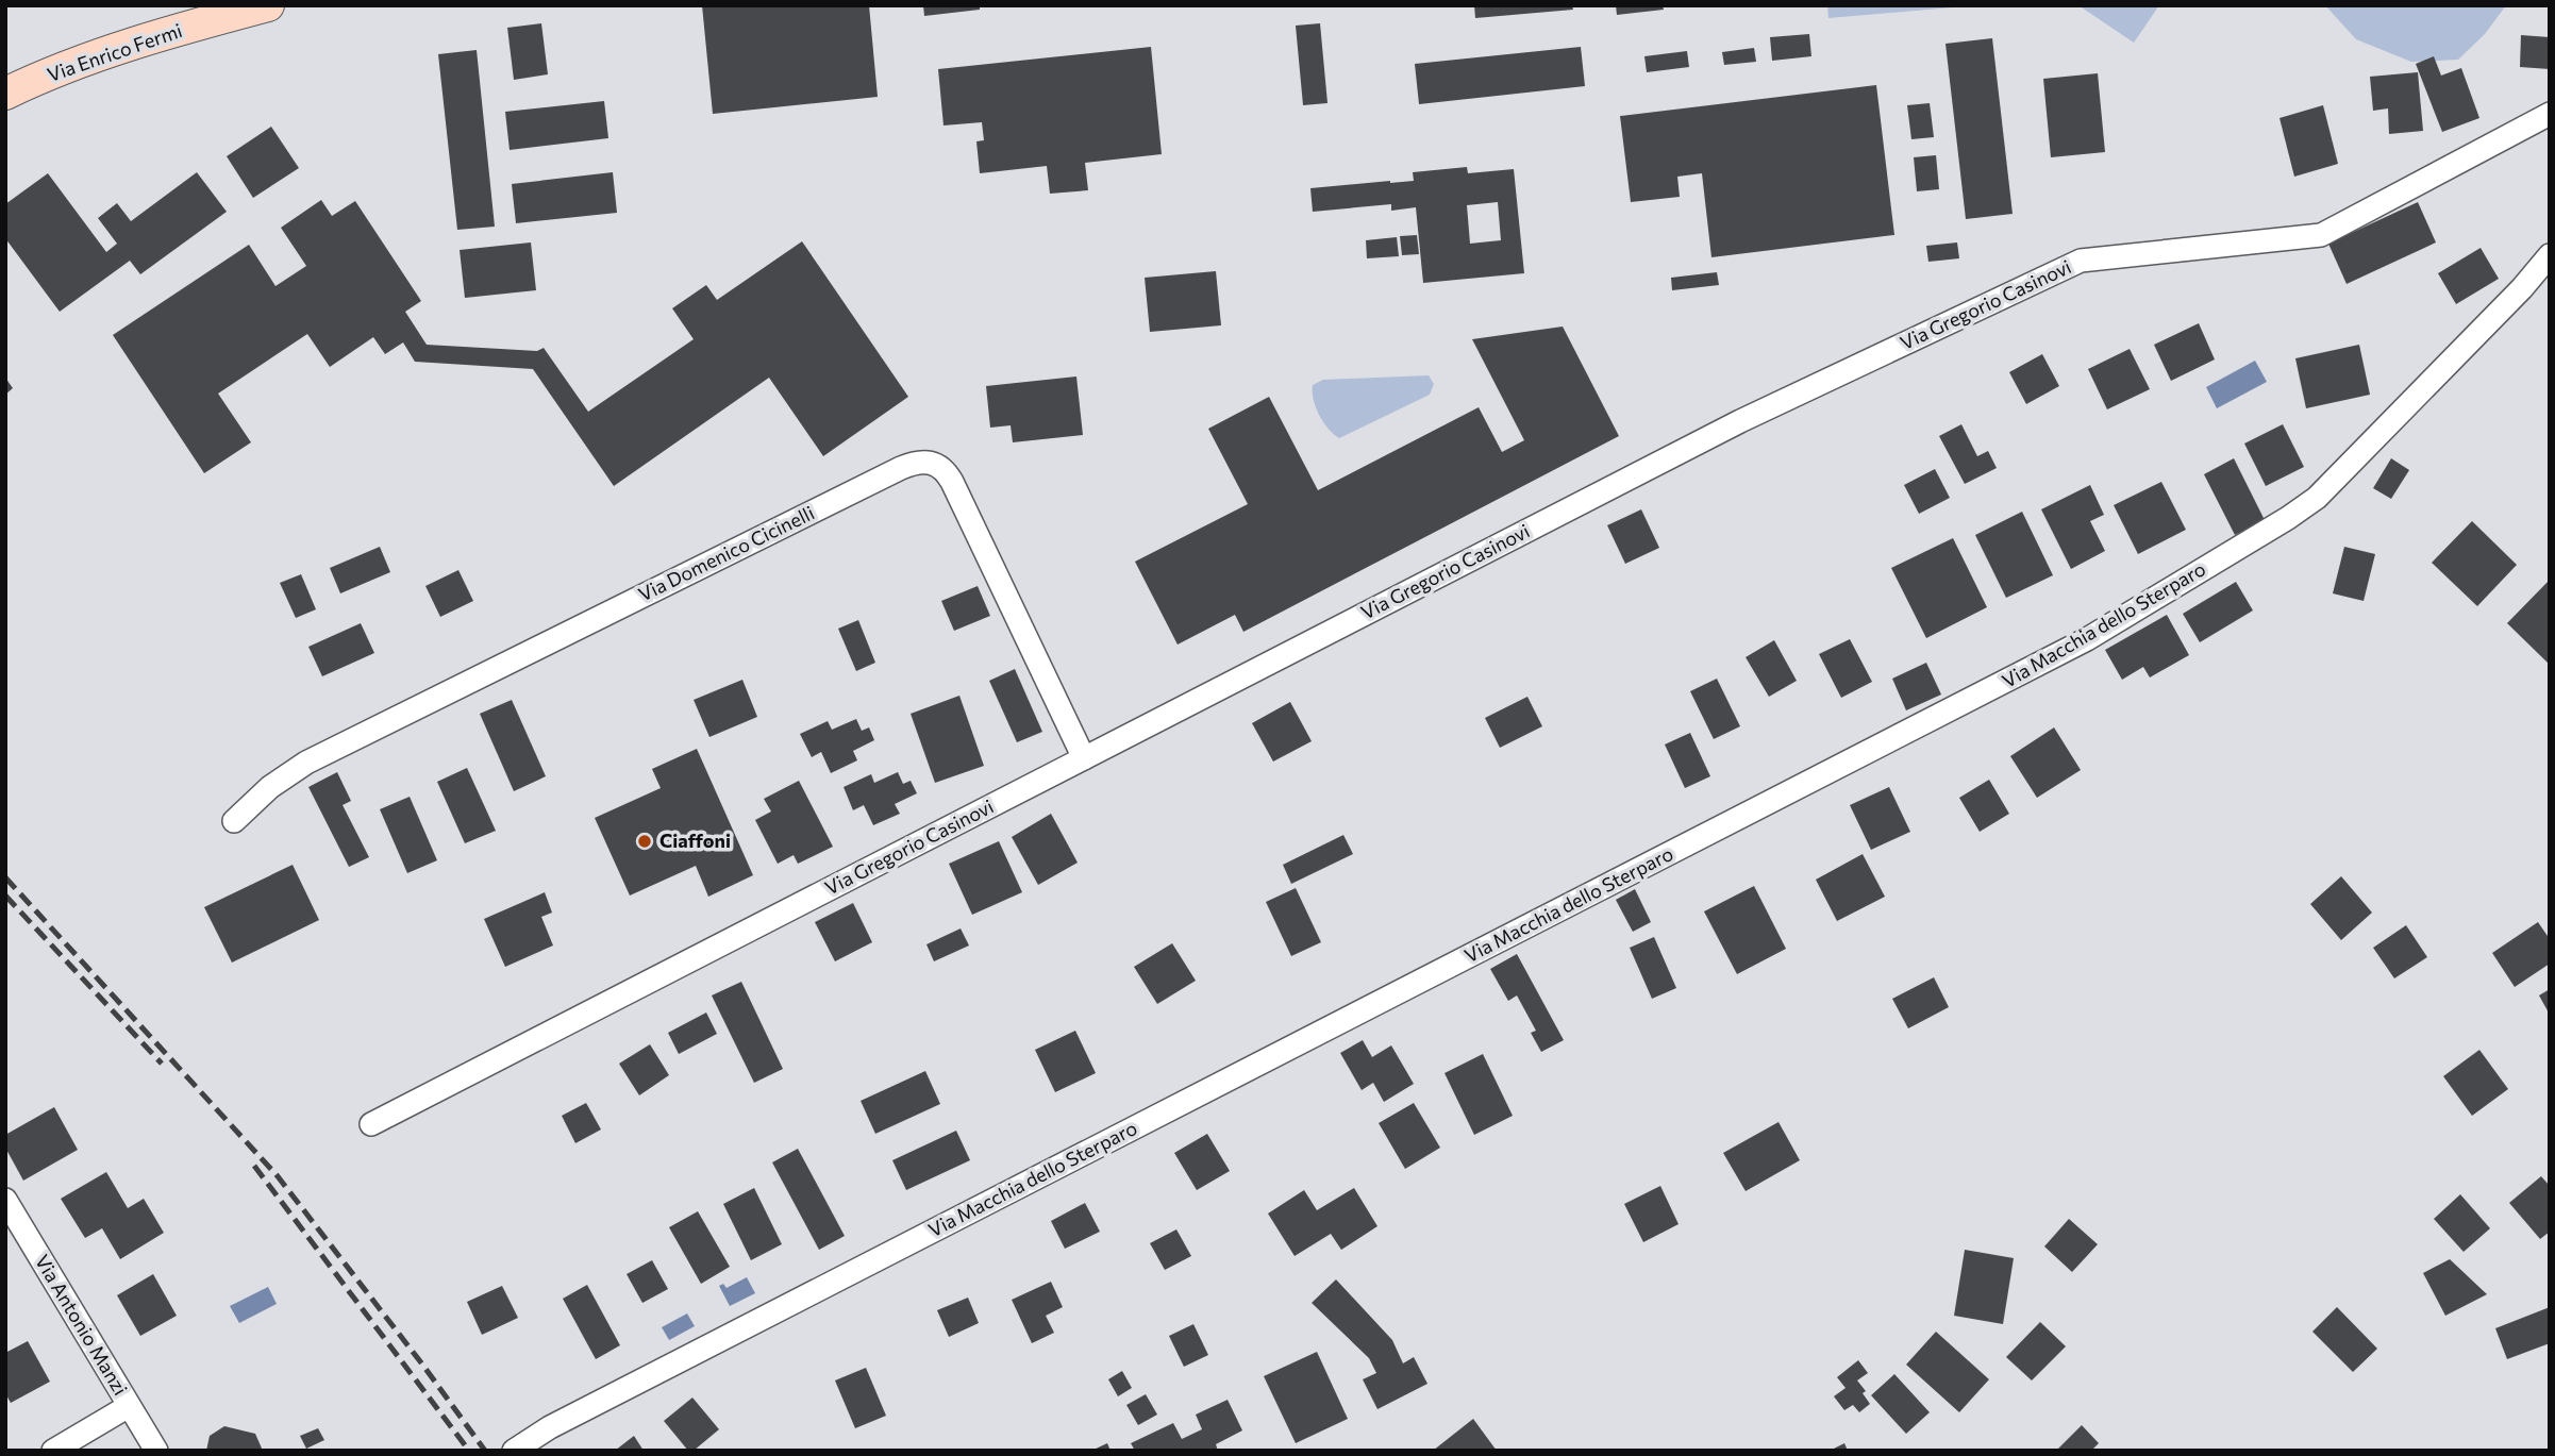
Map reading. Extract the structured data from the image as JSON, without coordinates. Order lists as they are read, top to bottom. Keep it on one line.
{"streets":{"street":["Via Enrico Fermi","Via Gregorio Casinovi","Via Domenico Cicinelli","Via Macchia dello Sterparo","Via Antonio Manzi"]},"crossings":[["Via Gregorio Casinovi","Via Domenico Cicinelli"]],"places":["Ciaffoni"]}
